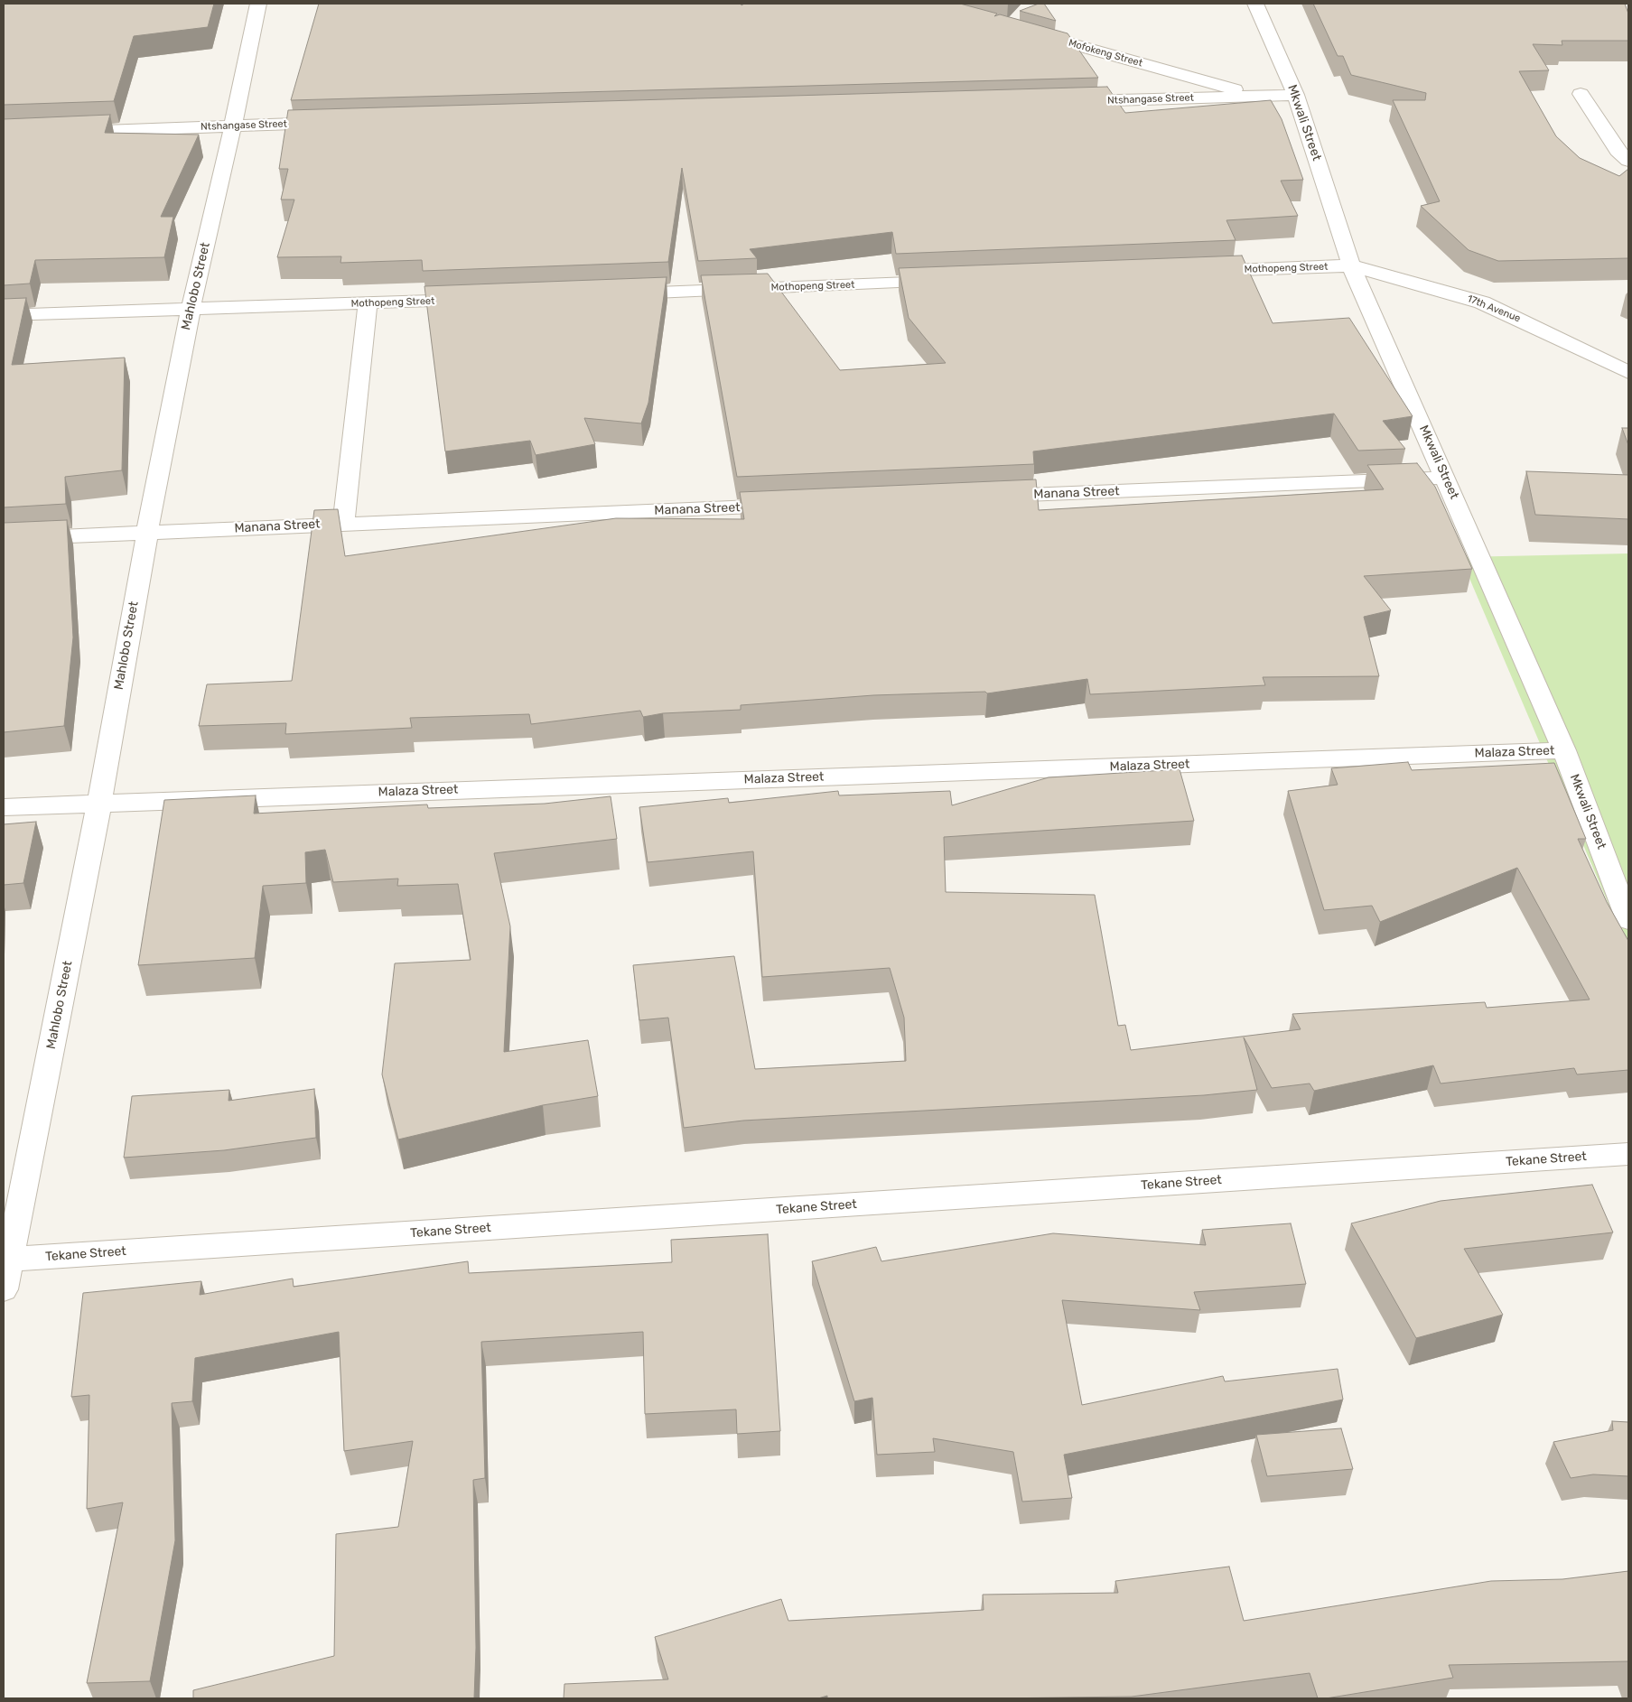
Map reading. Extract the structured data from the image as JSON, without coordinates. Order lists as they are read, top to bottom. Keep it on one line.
{"streets":{"street":["Mofokeng Street","Ntshangase Street","Mkwali Street","Mothopeng Street","Mahlobo Street","17th Avenue","Manana Street","Malaza Street","Tekane Street"]},"crossings":[["Mofokeng Street","Ntshangase Street"],["Ntshangase Street","Mkwali Street"],["Ntshangase Street","Mahlobo Street"],["Mkwali Street","Mothopeng Street"],["Mkwali Street","17th Avenue"],["Mkwali Street","Manana Street"],["Mkwali Street","Malaza Street"],["Mothopeng Street","Mahlobo Street"],["Mothopeng Street","17th Avenue"],["Mahlobo Street","Manana Street"],["Mahlobo Street","Malaza Street"],["Mahlobo Street","Tekane Street"]]}
